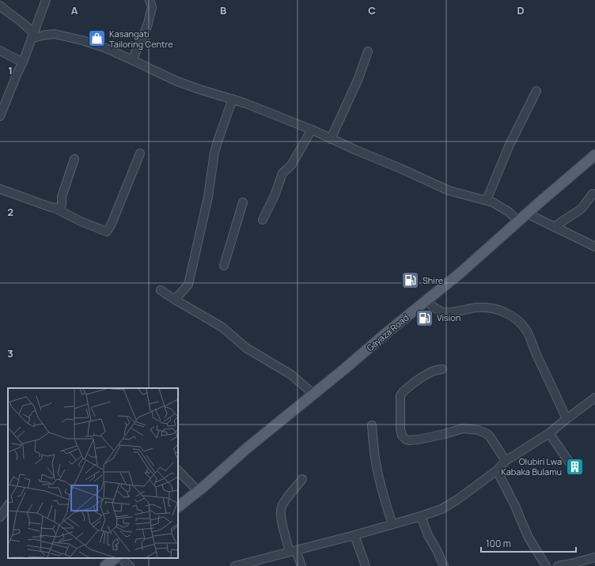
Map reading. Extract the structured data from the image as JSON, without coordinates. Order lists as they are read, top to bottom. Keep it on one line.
{"streets":{"main road":["Gayaza Road"]},"places":{"shop":["Kasangati Tailoring Centre"],"fuel station":["Shire","Vision"],"building":["Olubiri Lwa Kabaka Bulamu"]},"scale_bar":"100 m","grid":{"columns":["A","B","C","D"],"rows":["1","2","3"]}}
